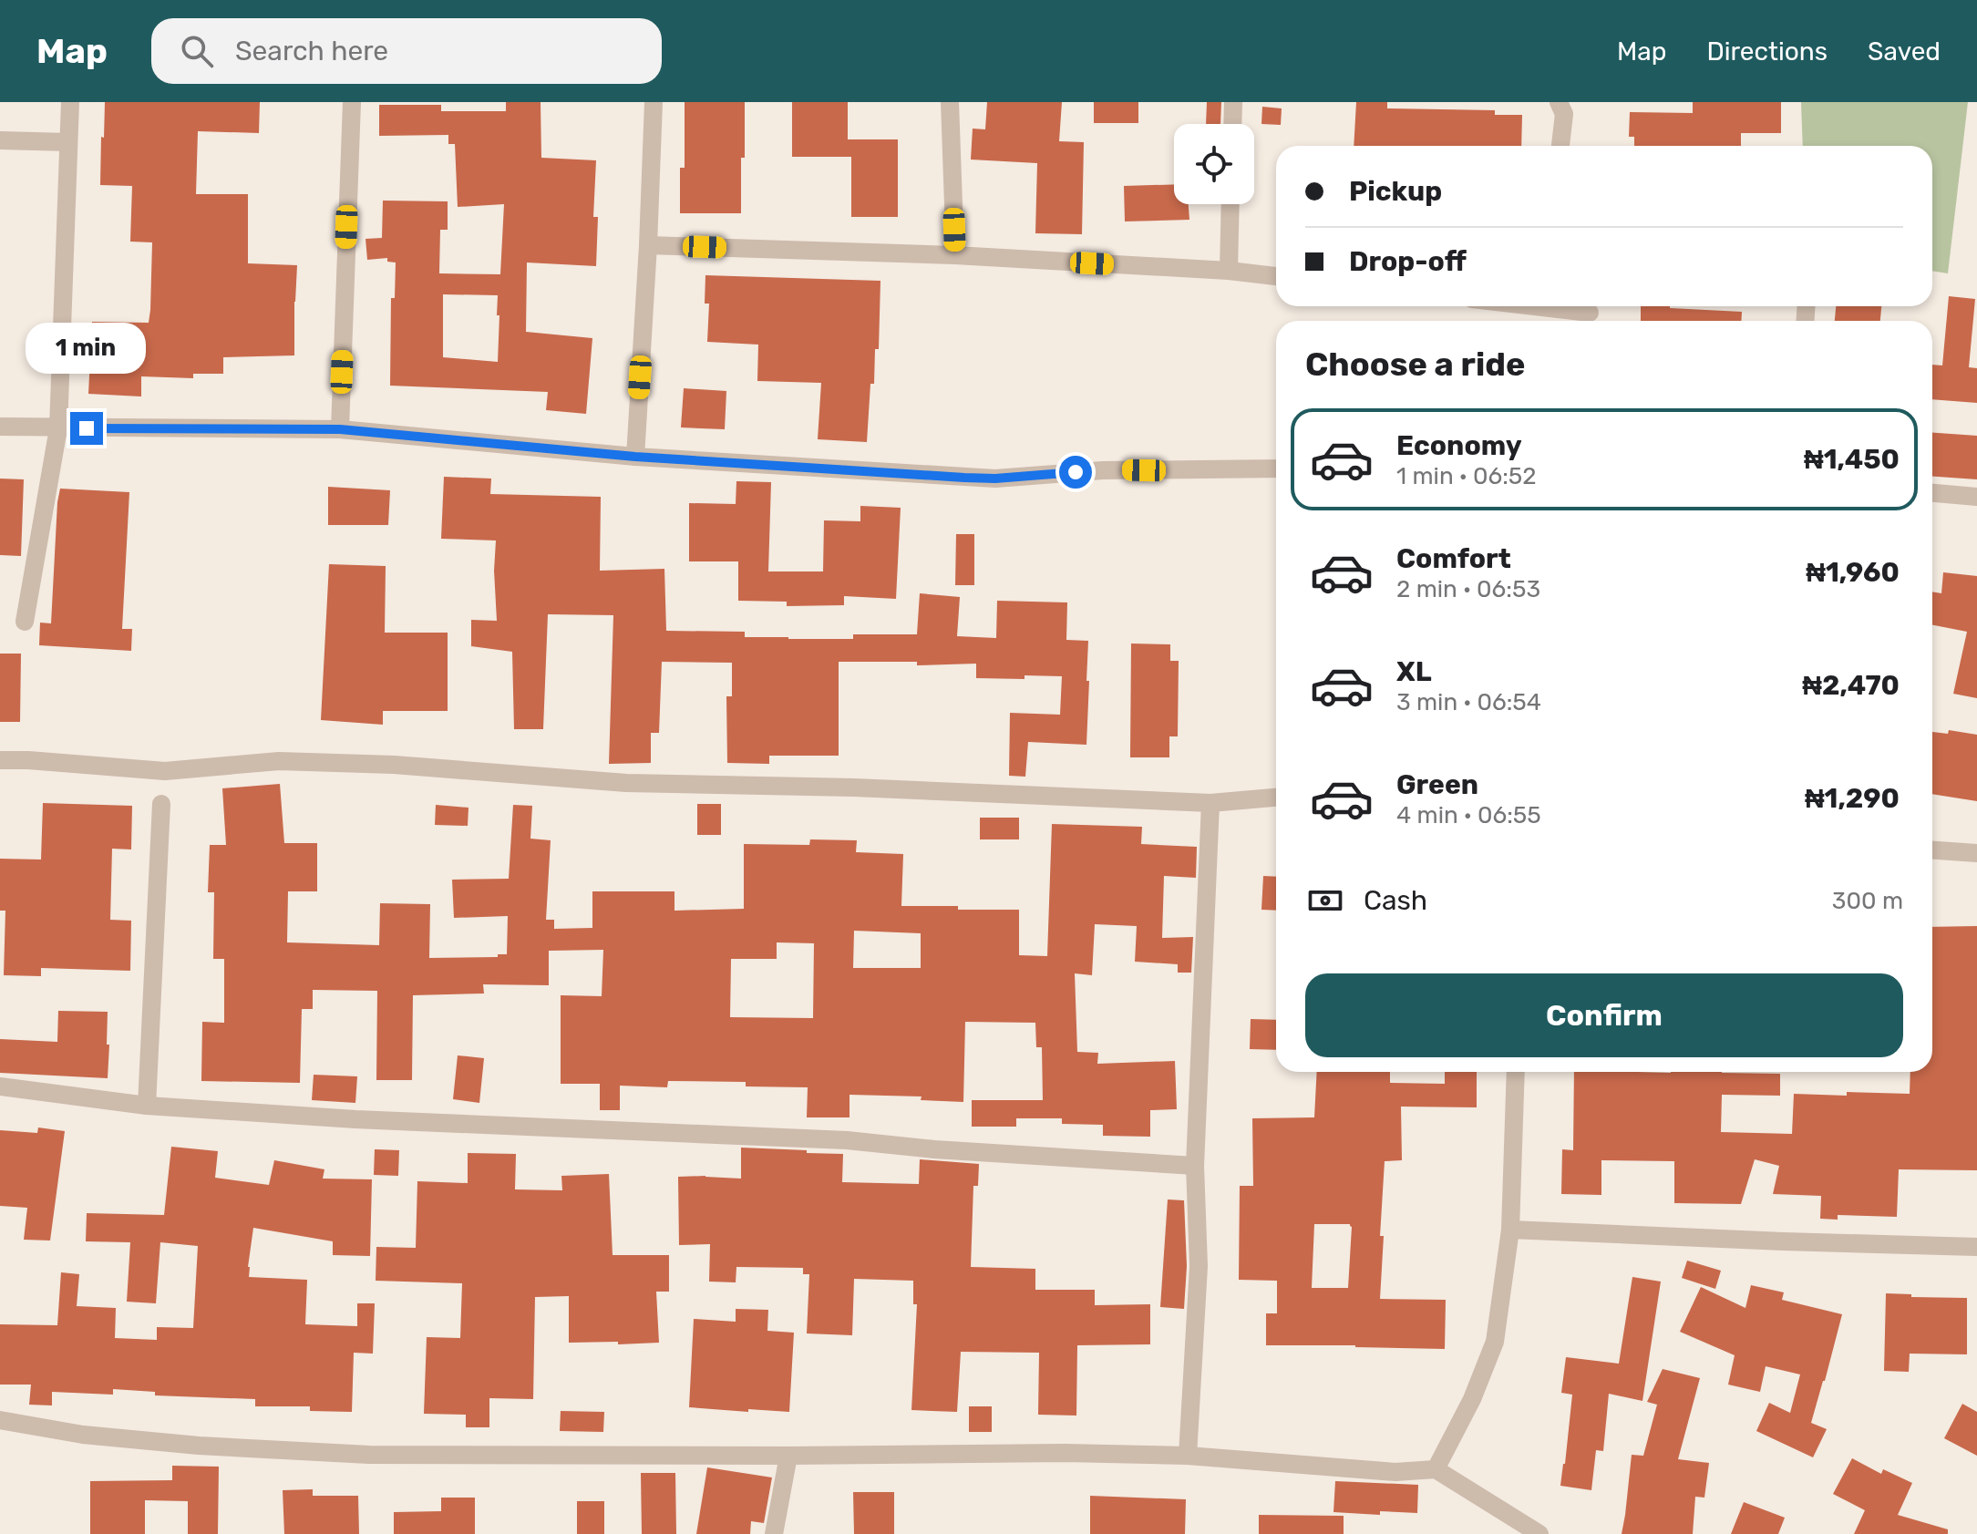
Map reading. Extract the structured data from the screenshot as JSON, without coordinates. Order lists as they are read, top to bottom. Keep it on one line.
{"page":{"header":"Map","search":"Search here","nav":["Map","Directions","Saved"],"banner":["Pickup","Drop-off"],"heading":"Choose a ride","bubble":"1 min","list":[{"name":"Economy","note":"1 min · 06:52","value":"₦1,450"},{"name":"Comfort","note":"2 min · 06:53","value":"₦1,960"},{"name":"XL","note":"3 min · 06:54","value":"₦2,470"},{"name":"Green","note":"4 min · 06:55","value":"₦1,290"}],"pay":["Cash","300 m"],"buttons":"Confirm"}}
